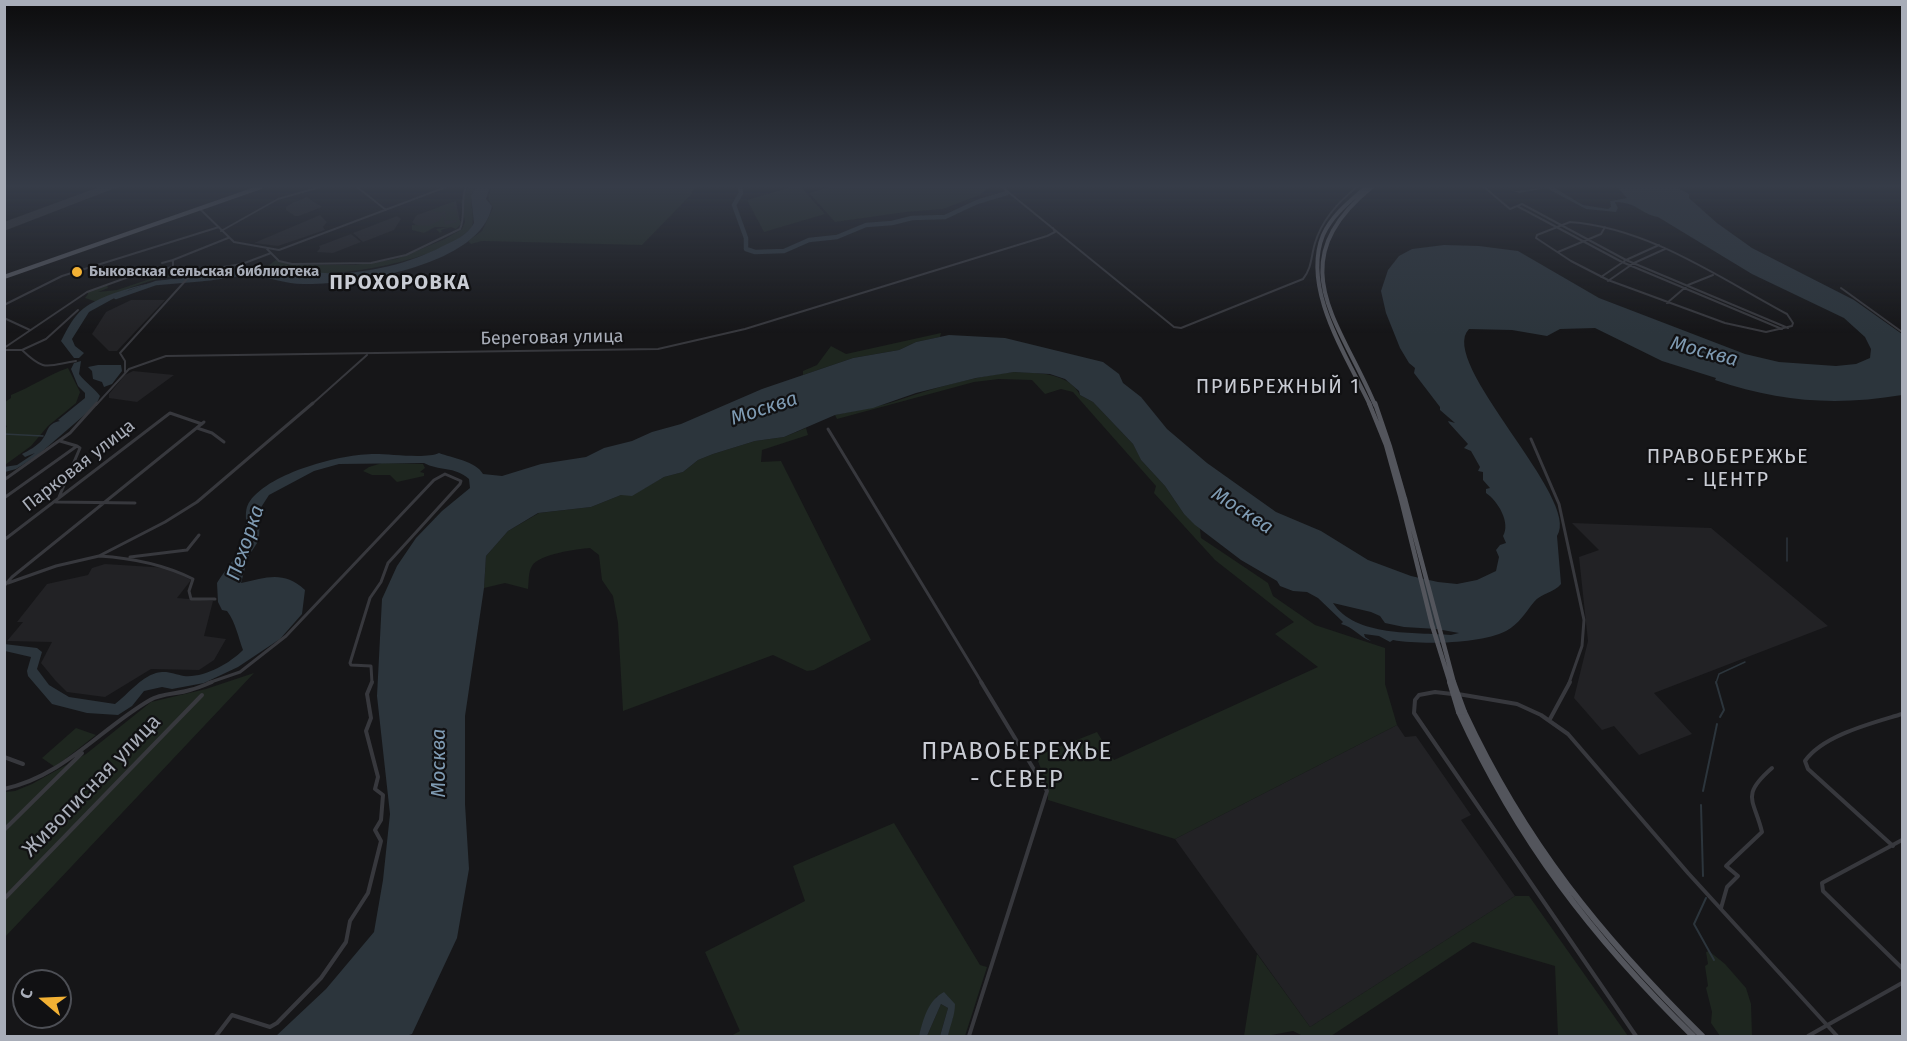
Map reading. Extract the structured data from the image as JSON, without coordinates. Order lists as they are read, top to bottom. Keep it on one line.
{"streets":{"street":["Береговая улица","Парковая улица","Живописная улица"]},"districts":["ПРОХОРОВКА","ПРИБРЕЖНЫЙ 1","ПРАВОБЕРЕЖЬЕ - ЦЕНТР","ПРАВОБЕРЕЖЬЕ - СЕВЕР"],"water":["Москва","Пехорка"],"places":["Быковская сельская библиотека"],"north":"left"}
